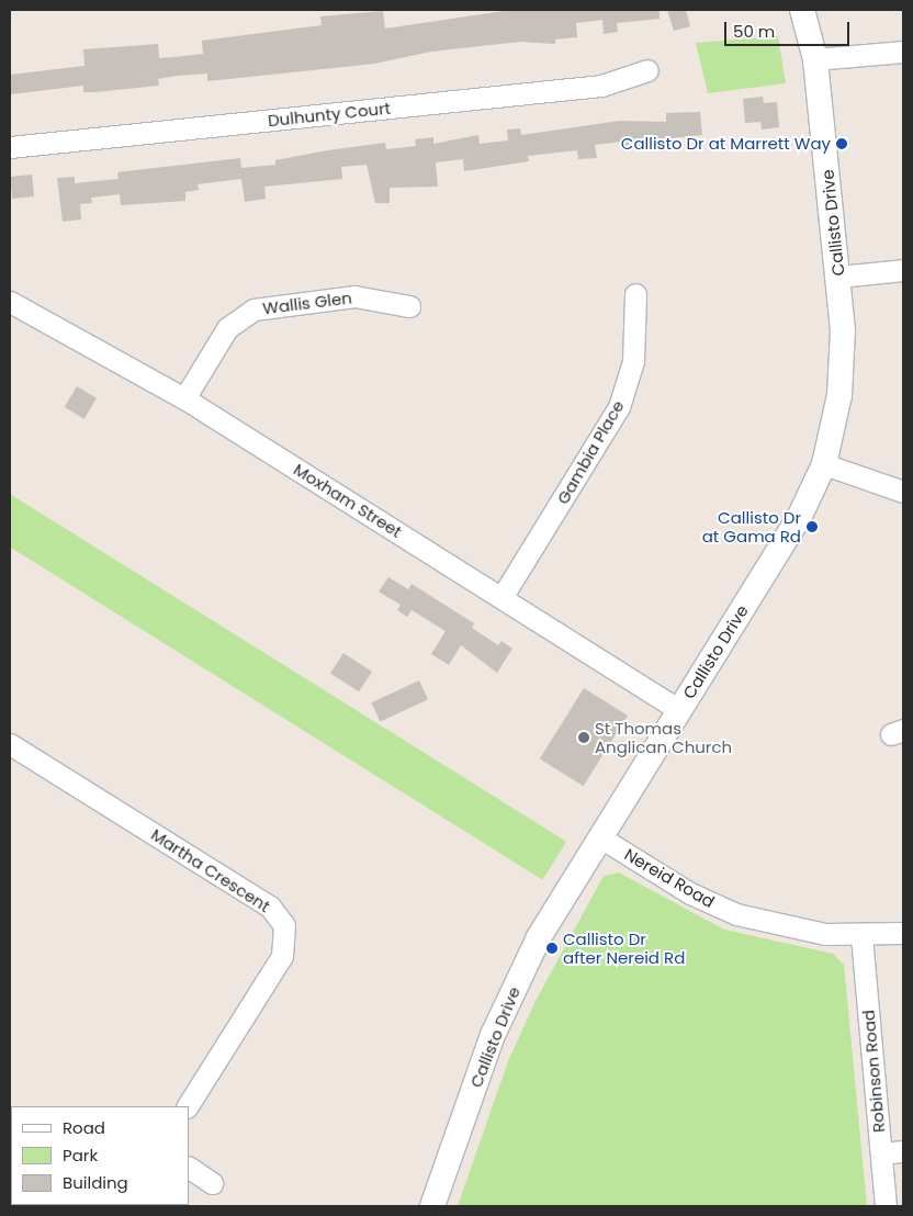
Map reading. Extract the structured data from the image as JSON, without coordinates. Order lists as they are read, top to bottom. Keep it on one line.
{"streets":{"street":["Dulhunty Court","Callisto Drive","Wallis Glen","Gambia Place","Moxham Street","Martha Crescent","Nereid Road","Robinson Road"]},"crossings":[["Callisto Drive","Moxham Street"],["Callisto Drive","Nereid Road"],["Wallis Glen","Moxham Street"],["Gambia Place","Moxham Street"],["Nereid Road","Robinson Road"]],"places":["Callisto Dr at Marrett Way","Callisto Dr at Gama Rd","St Thomas Anglican Church","Callisto Dr after Nereid Rd"],"legend":["Road","Park","Building"],"scale_bar":"50 m"}
